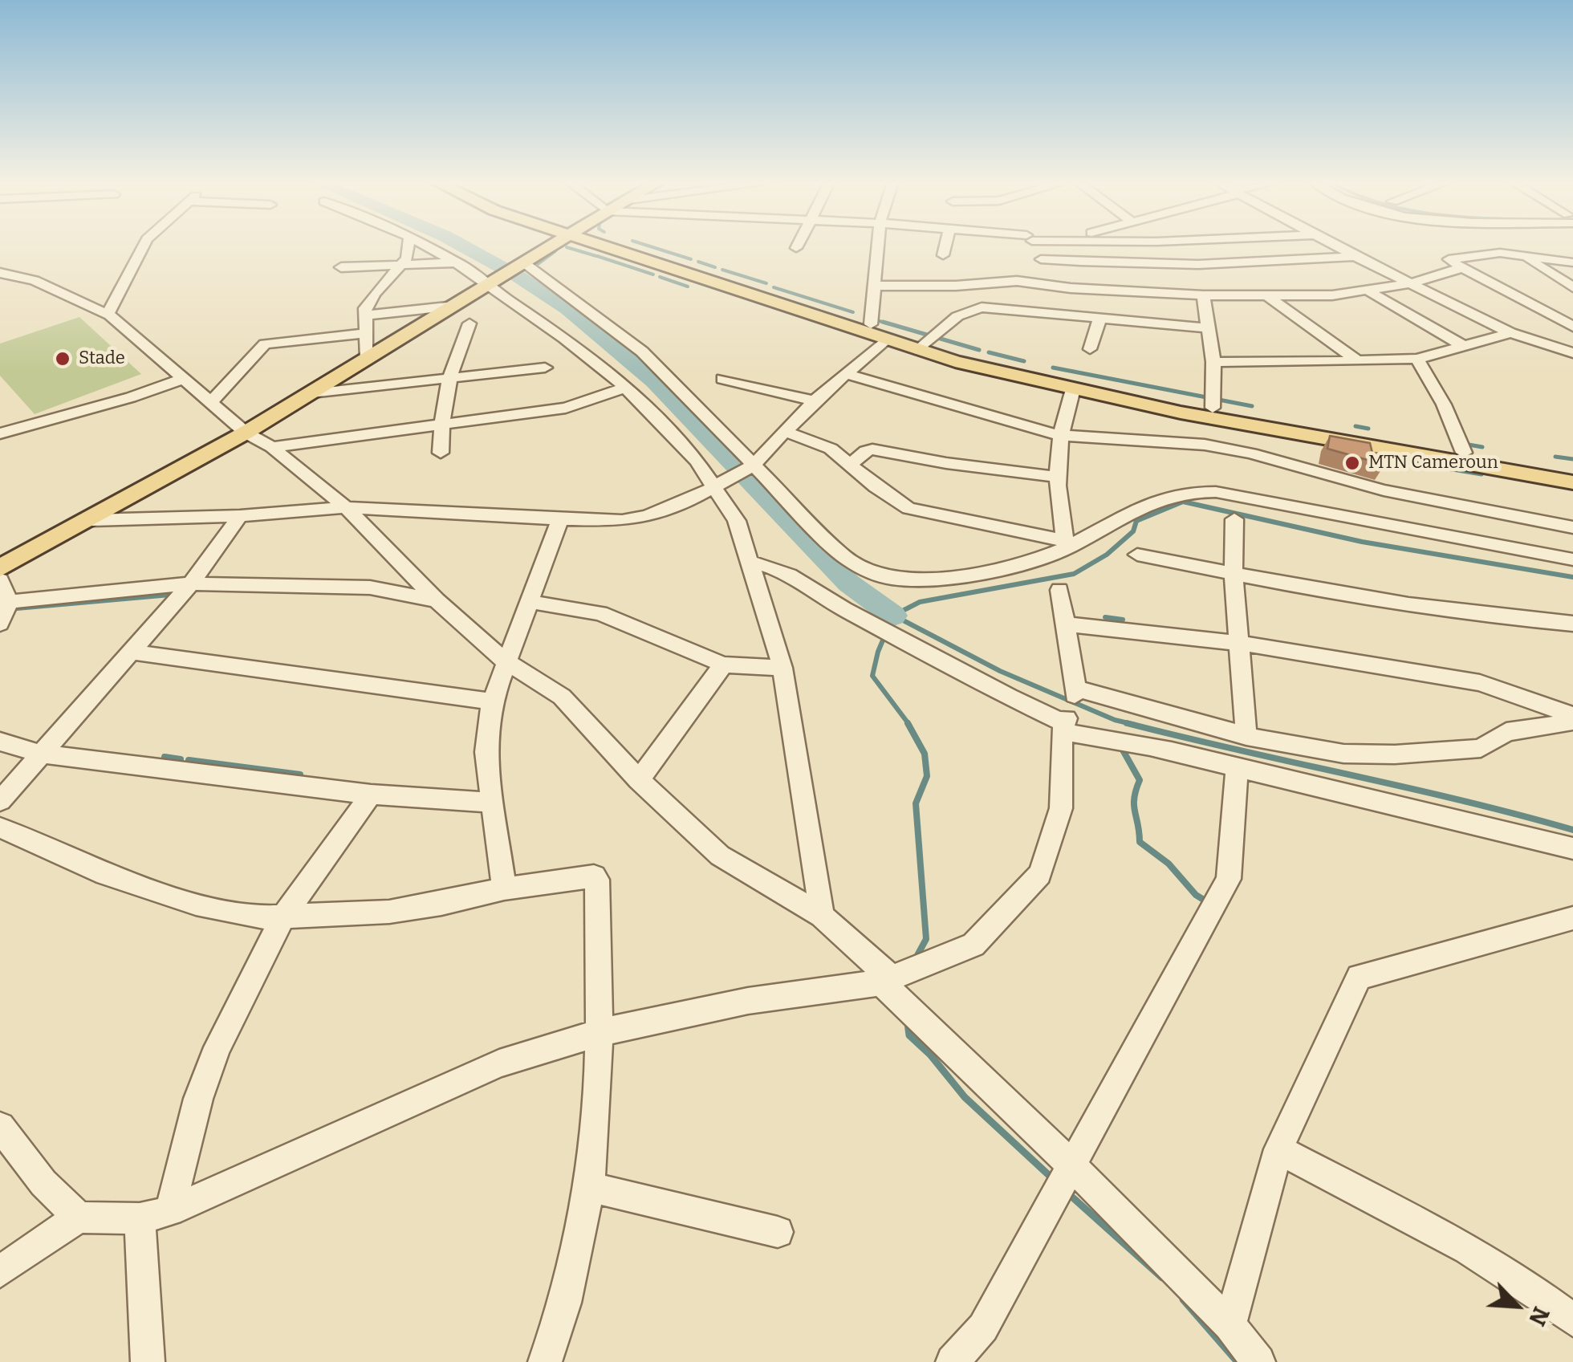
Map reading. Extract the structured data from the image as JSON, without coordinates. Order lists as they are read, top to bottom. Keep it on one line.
{"places":["Stade","MTN Cameroun"],"north":"bottom right"}
